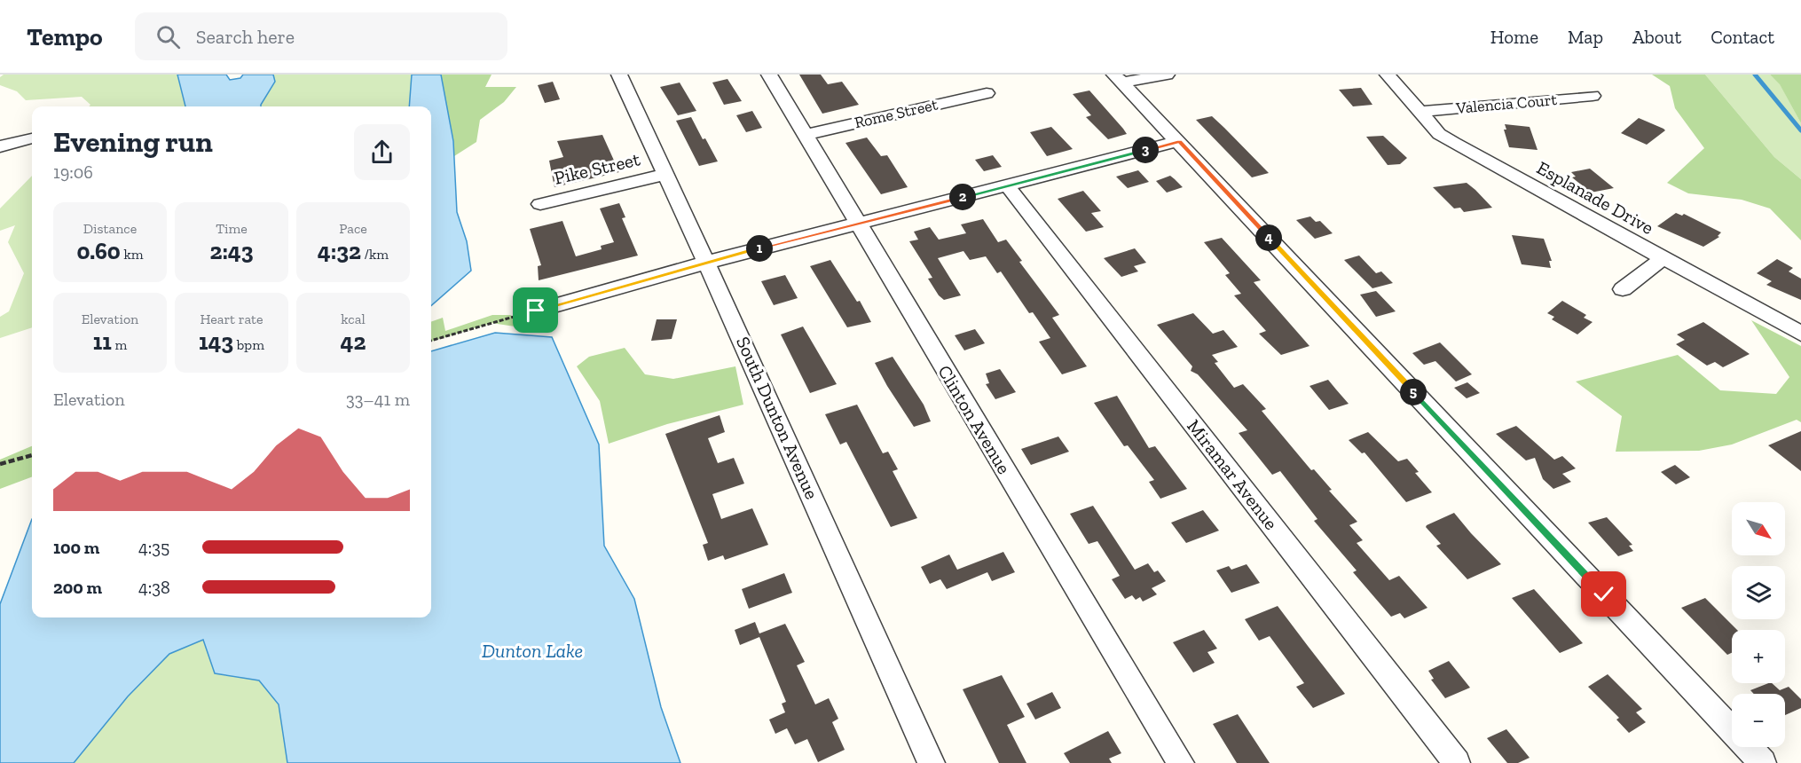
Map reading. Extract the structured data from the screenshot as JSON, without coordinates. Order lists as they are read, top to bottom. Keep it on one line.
{"streets":{"street":["Valencia Court","Rome Street","Pike Street","Esplanade Drive","South Dunton Avenue","Clinton Avenue","Miramar Avenue"]},"crossings":[["Valencia Court","Esplanade Drive"],["Rome Street","Clinton Avenue"],["Pike Street","South Dunton Avenue"]],"water":["Dunton Lake"],"north":"bottom right","page":{"header":"Tempo","search":"Search here","nav":["Home","Map","About","Contact"],"heading":["Evening run","19:06"],"pins":["3","2","4","1","5"],"stats":[["Distance","0.60 km"],["Time","2:43"],["Pace","4:32 /km"],["Elevation","11 m"],["Heart rate","143 bpm"],["kcal","42"]],"chart":["Elevation","33–41 m"],"map_buttons":["+","−"],"list":[{"name":"100 m","note":"4:35"},{"name":"200 m","note":"4:38"}]}}
